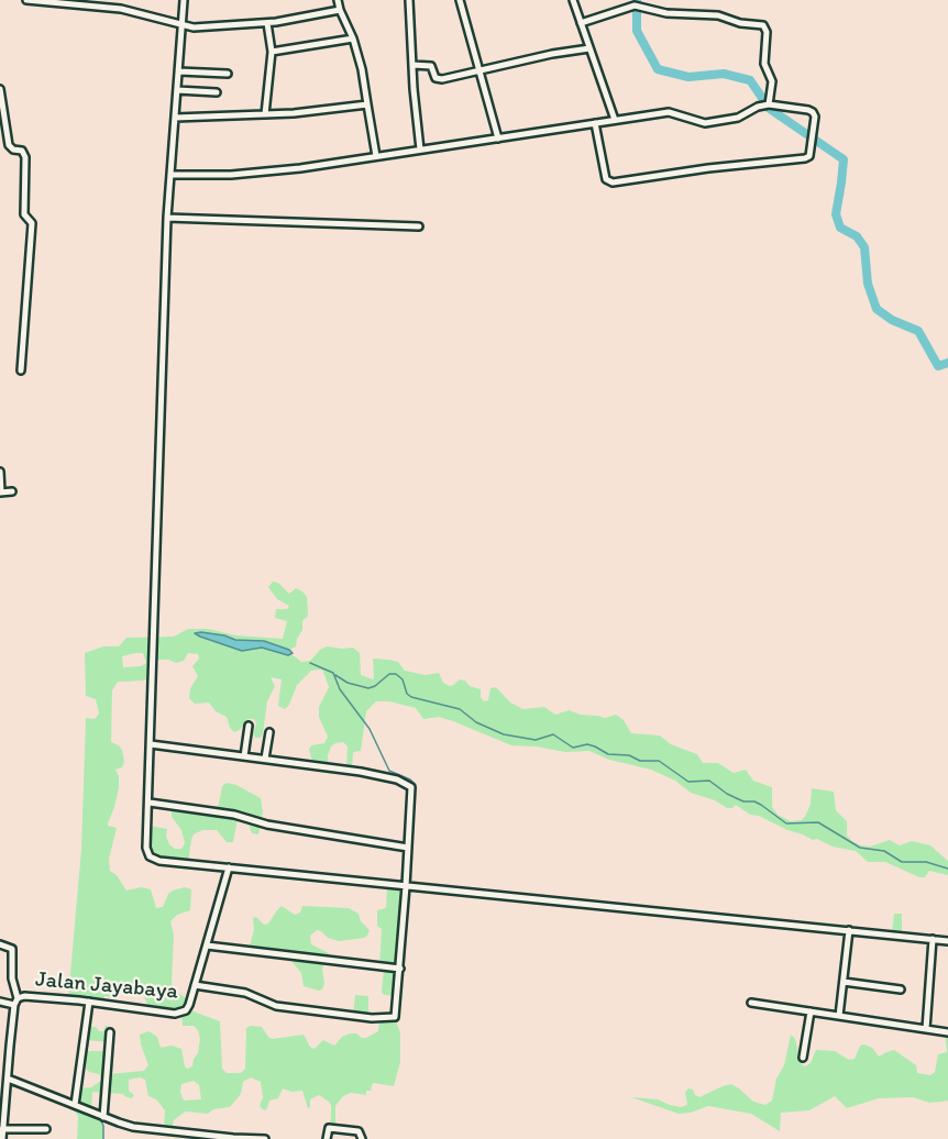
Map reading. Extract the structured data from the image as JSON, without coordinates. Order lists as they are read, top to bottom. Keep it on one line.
{"streets":{"street":["Jalan Jayabaya"]}}
